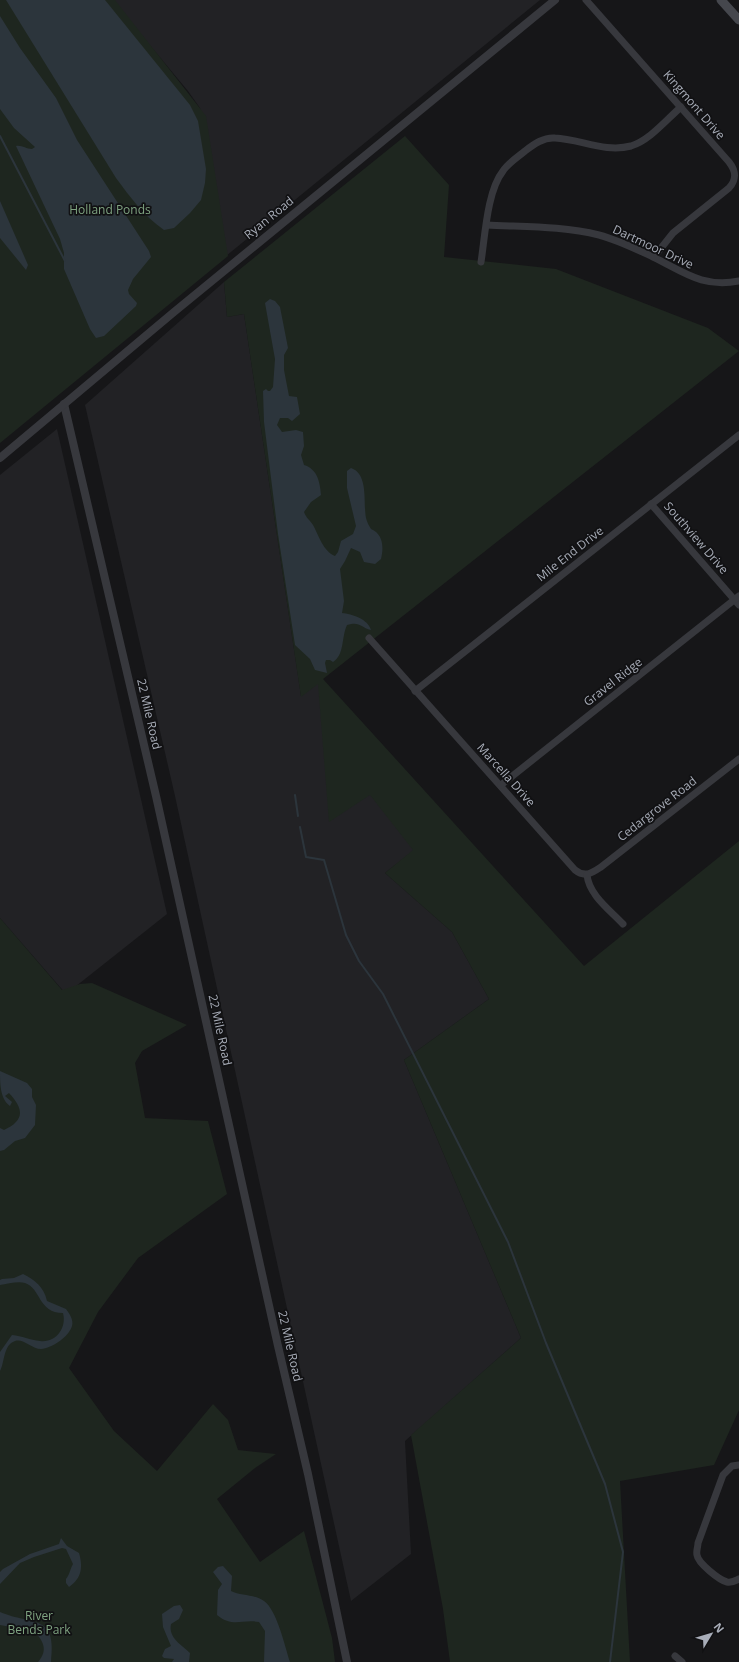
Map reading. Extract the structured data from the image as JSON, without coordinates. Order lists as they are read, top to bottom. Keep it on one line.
{"streets":{"street":["Kingmont Drive","Ryan Road","Dartmoor Drive","Southview Drive","Mile End Drive","Gravel Ridge","22 Mile Road","Marcella Drive","Cedargrove Road"]},"crossings":[["Kingmont Drive","Dartmoor Drive"],["Ryan Road","22 Mile Road"],["Southview Drive","Mile End Drive"],["Southview Drive","Gravel Ridge"],["Mile End Drive","Marcella Drive"],["Gravel Ridge","Marcella Drive"],["Marcella Drive","Cedargrove Road"]],"parks":["Holland Ponds","River Bends Park"],"north":"top right"}
